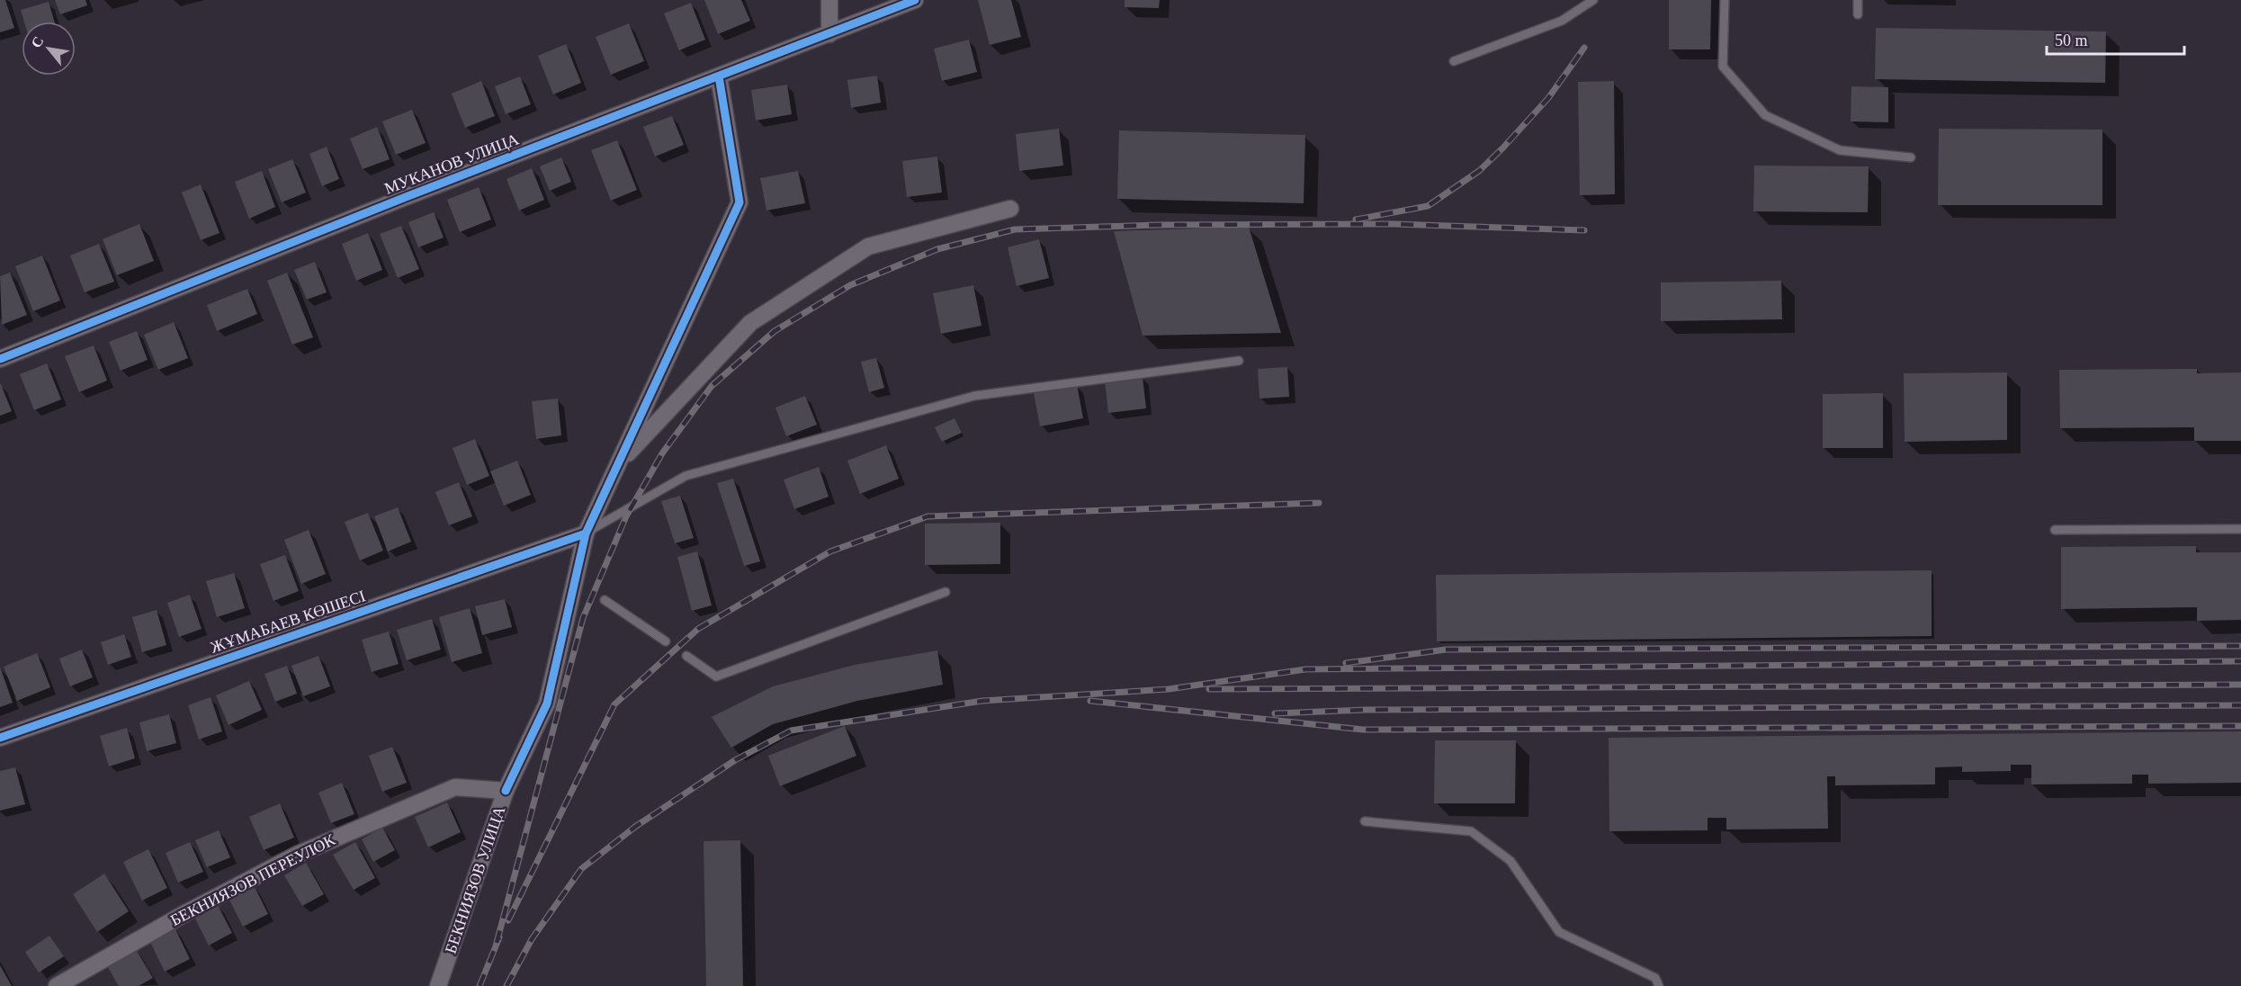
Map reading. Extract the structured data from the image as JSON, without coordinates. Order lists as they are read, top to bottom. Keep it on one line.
{"streets":{"street":["МУКАНОВ УЛИЦА","ЖҰМАБАЕВ КӨШЕСІ","БЕКНИЯЗОВ ПЕРЕУЛОК","БЕКНИЯЗОВ УЛИЦА"]},"crossings":[["БЕКНИЯЗОВ ПЕРЕУЛОК","БЕКНИЯЗОВ УЛИЦА"]],"scale_bar":"50 m","north":"top left"}
